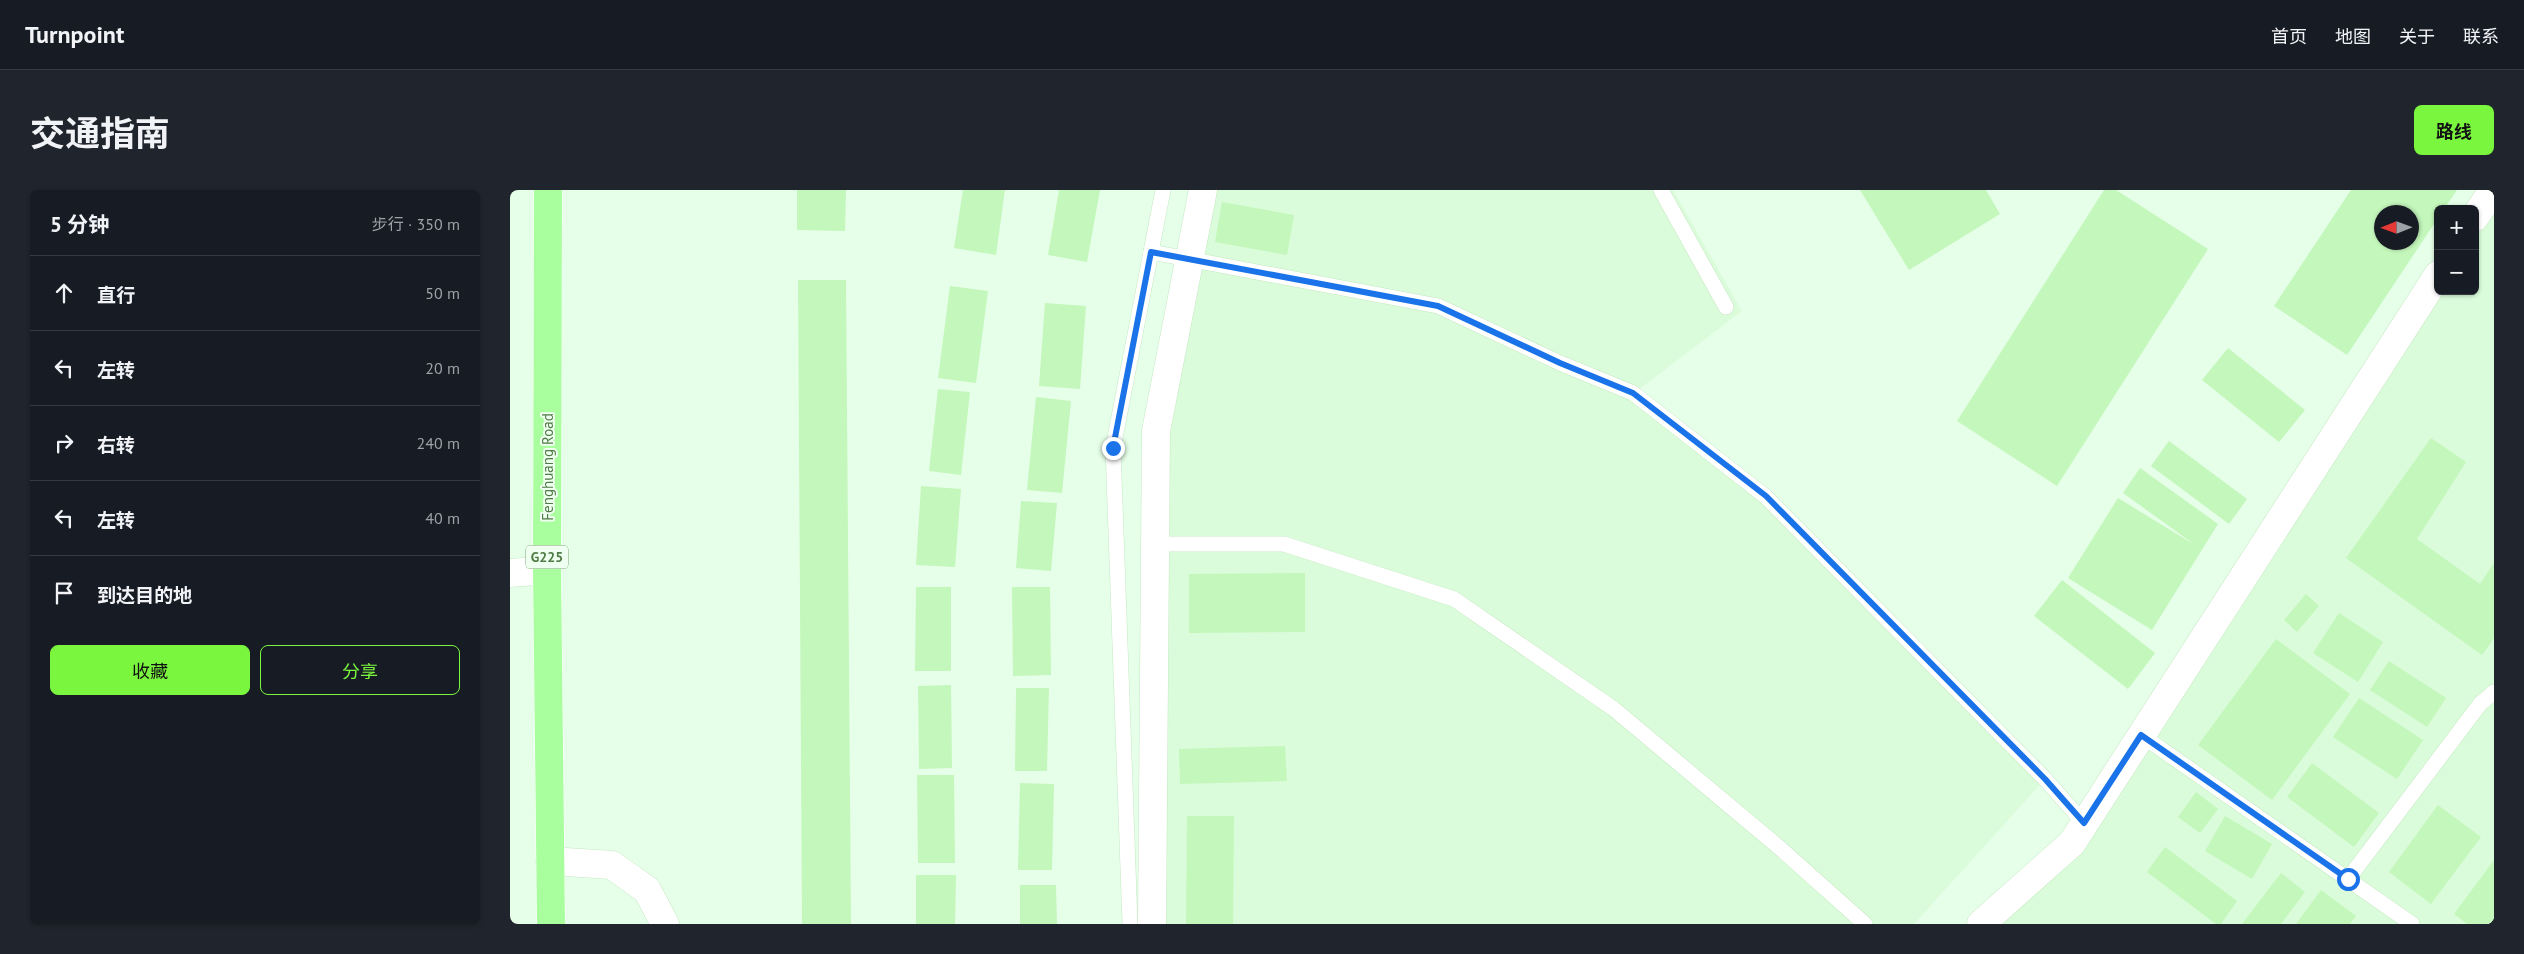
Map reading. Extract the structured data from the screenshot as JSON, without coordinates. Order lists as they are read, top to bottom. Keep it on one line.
{"streets":{"highway":["Fenghuang Road","G225"]},"north":"left","page":{"header":"Turnpoint","nav":["首页","地图","关于","联系"],"title":"交通指南","buttons":["路线",["收藏","分享"]],"heading":["5 分钟","步行 · 350 m"],"map_buttons":["+","−"],"list":[["直行","50 m"],["左转","20 m"],["右转","240 m"],["左转","40 m"],"到达目的地"]}}
